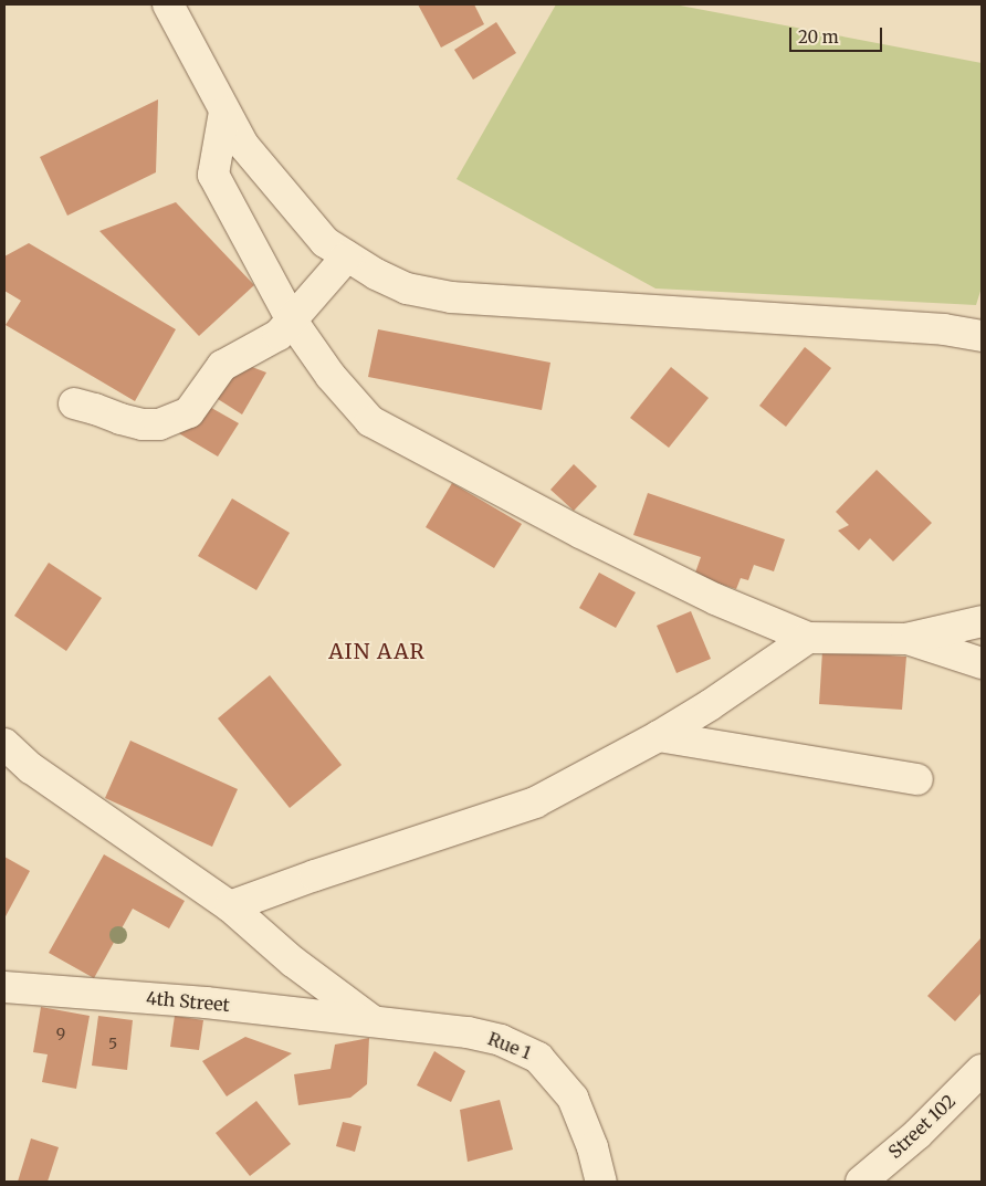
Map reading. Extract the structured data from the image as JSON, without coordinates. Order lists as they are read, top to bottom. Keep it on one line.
{"streets":{"street":["4th Street","Rue 1","Street 102"]},"crossings":[["4th Street","Rue 1"]],"districts":["AIN AAR"],"house_numbers":["9","5"],"scale_bar":"20 m"}
